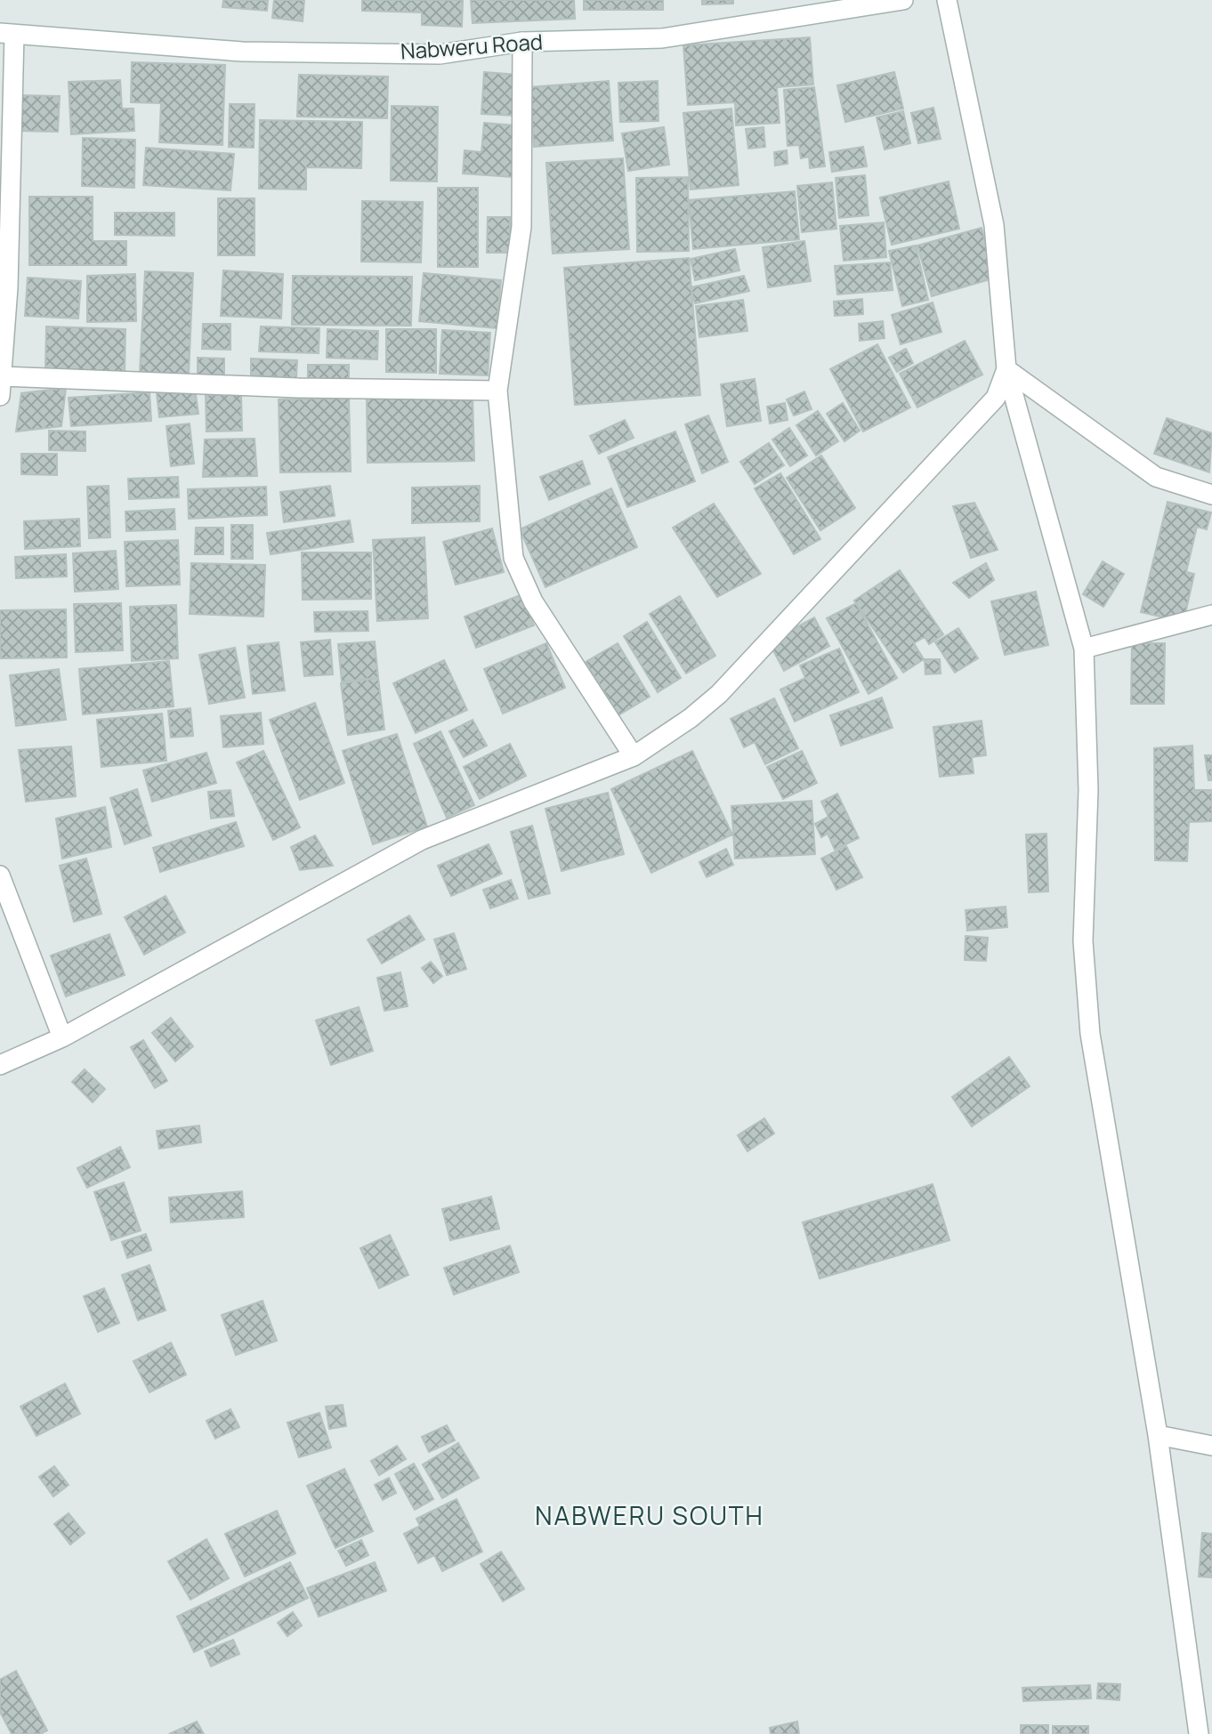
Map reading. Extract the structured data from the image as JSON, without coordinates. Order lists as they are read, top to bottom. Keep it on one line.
{"streets":{"street":["Nabweru Road"]},"districts":["NABWERU SOUTH"]}
